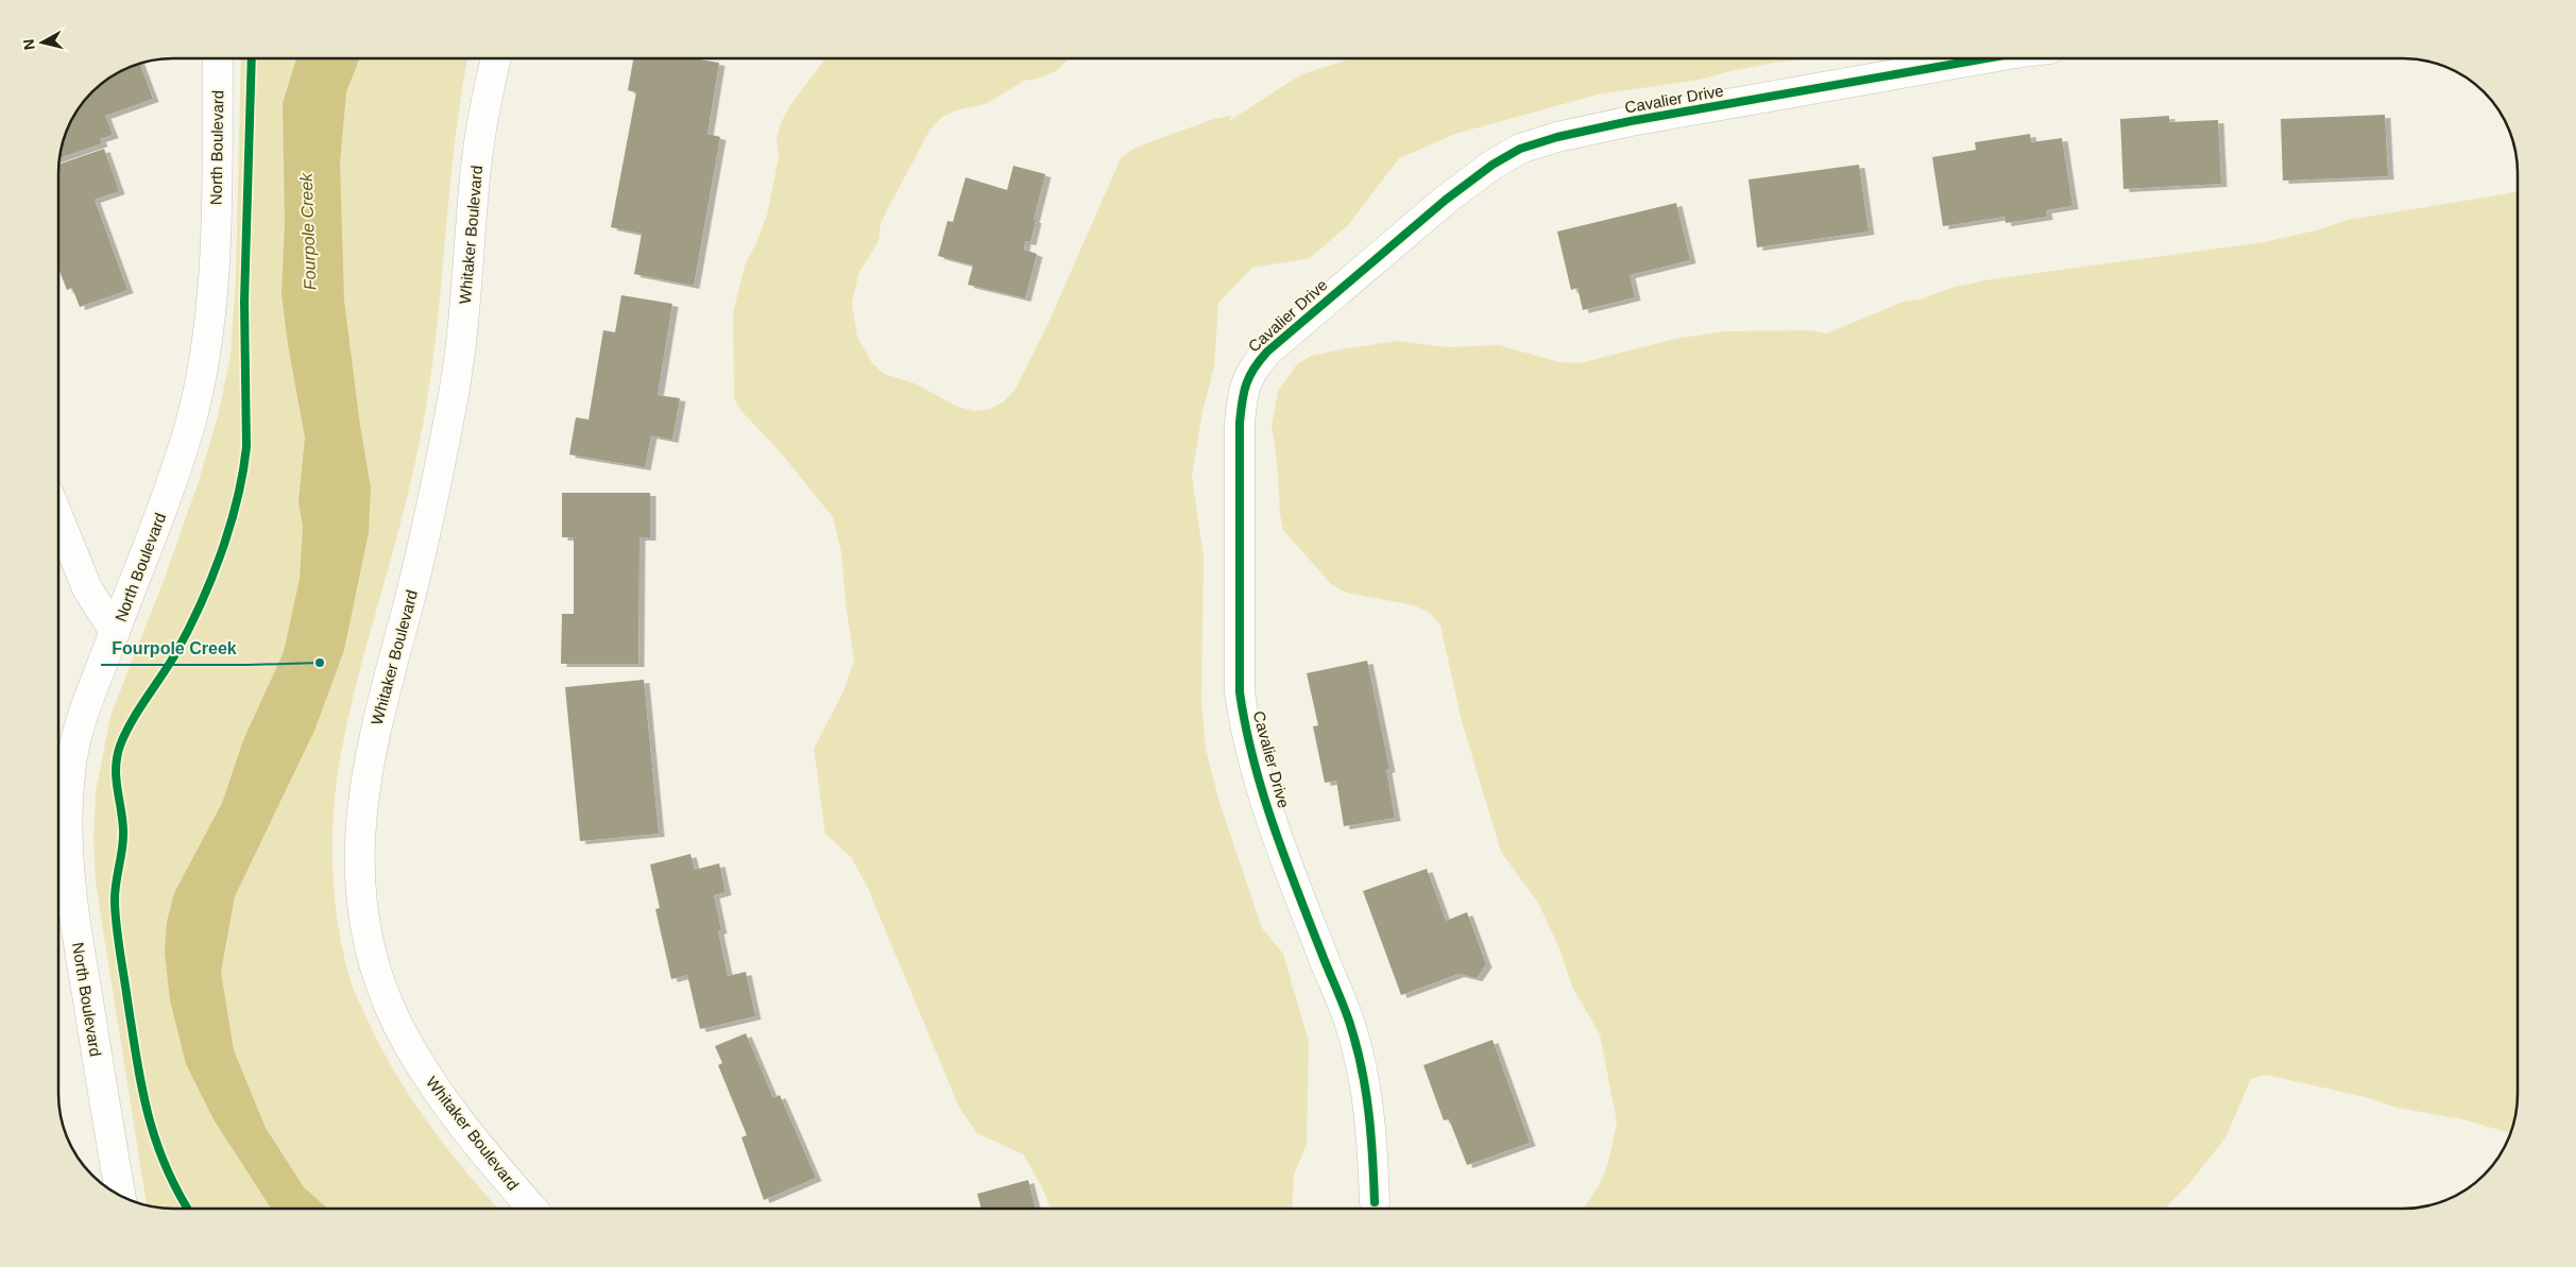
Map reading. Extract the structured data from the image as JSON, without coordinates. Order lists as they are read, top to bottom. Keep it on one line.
{"streets":{"street":["Cavalier Drive","North Boulevard","Whitaker Boulevard"]},"water":["Fourpole Creek"],"places":["Fourpole Creek"],"north":"left"}
